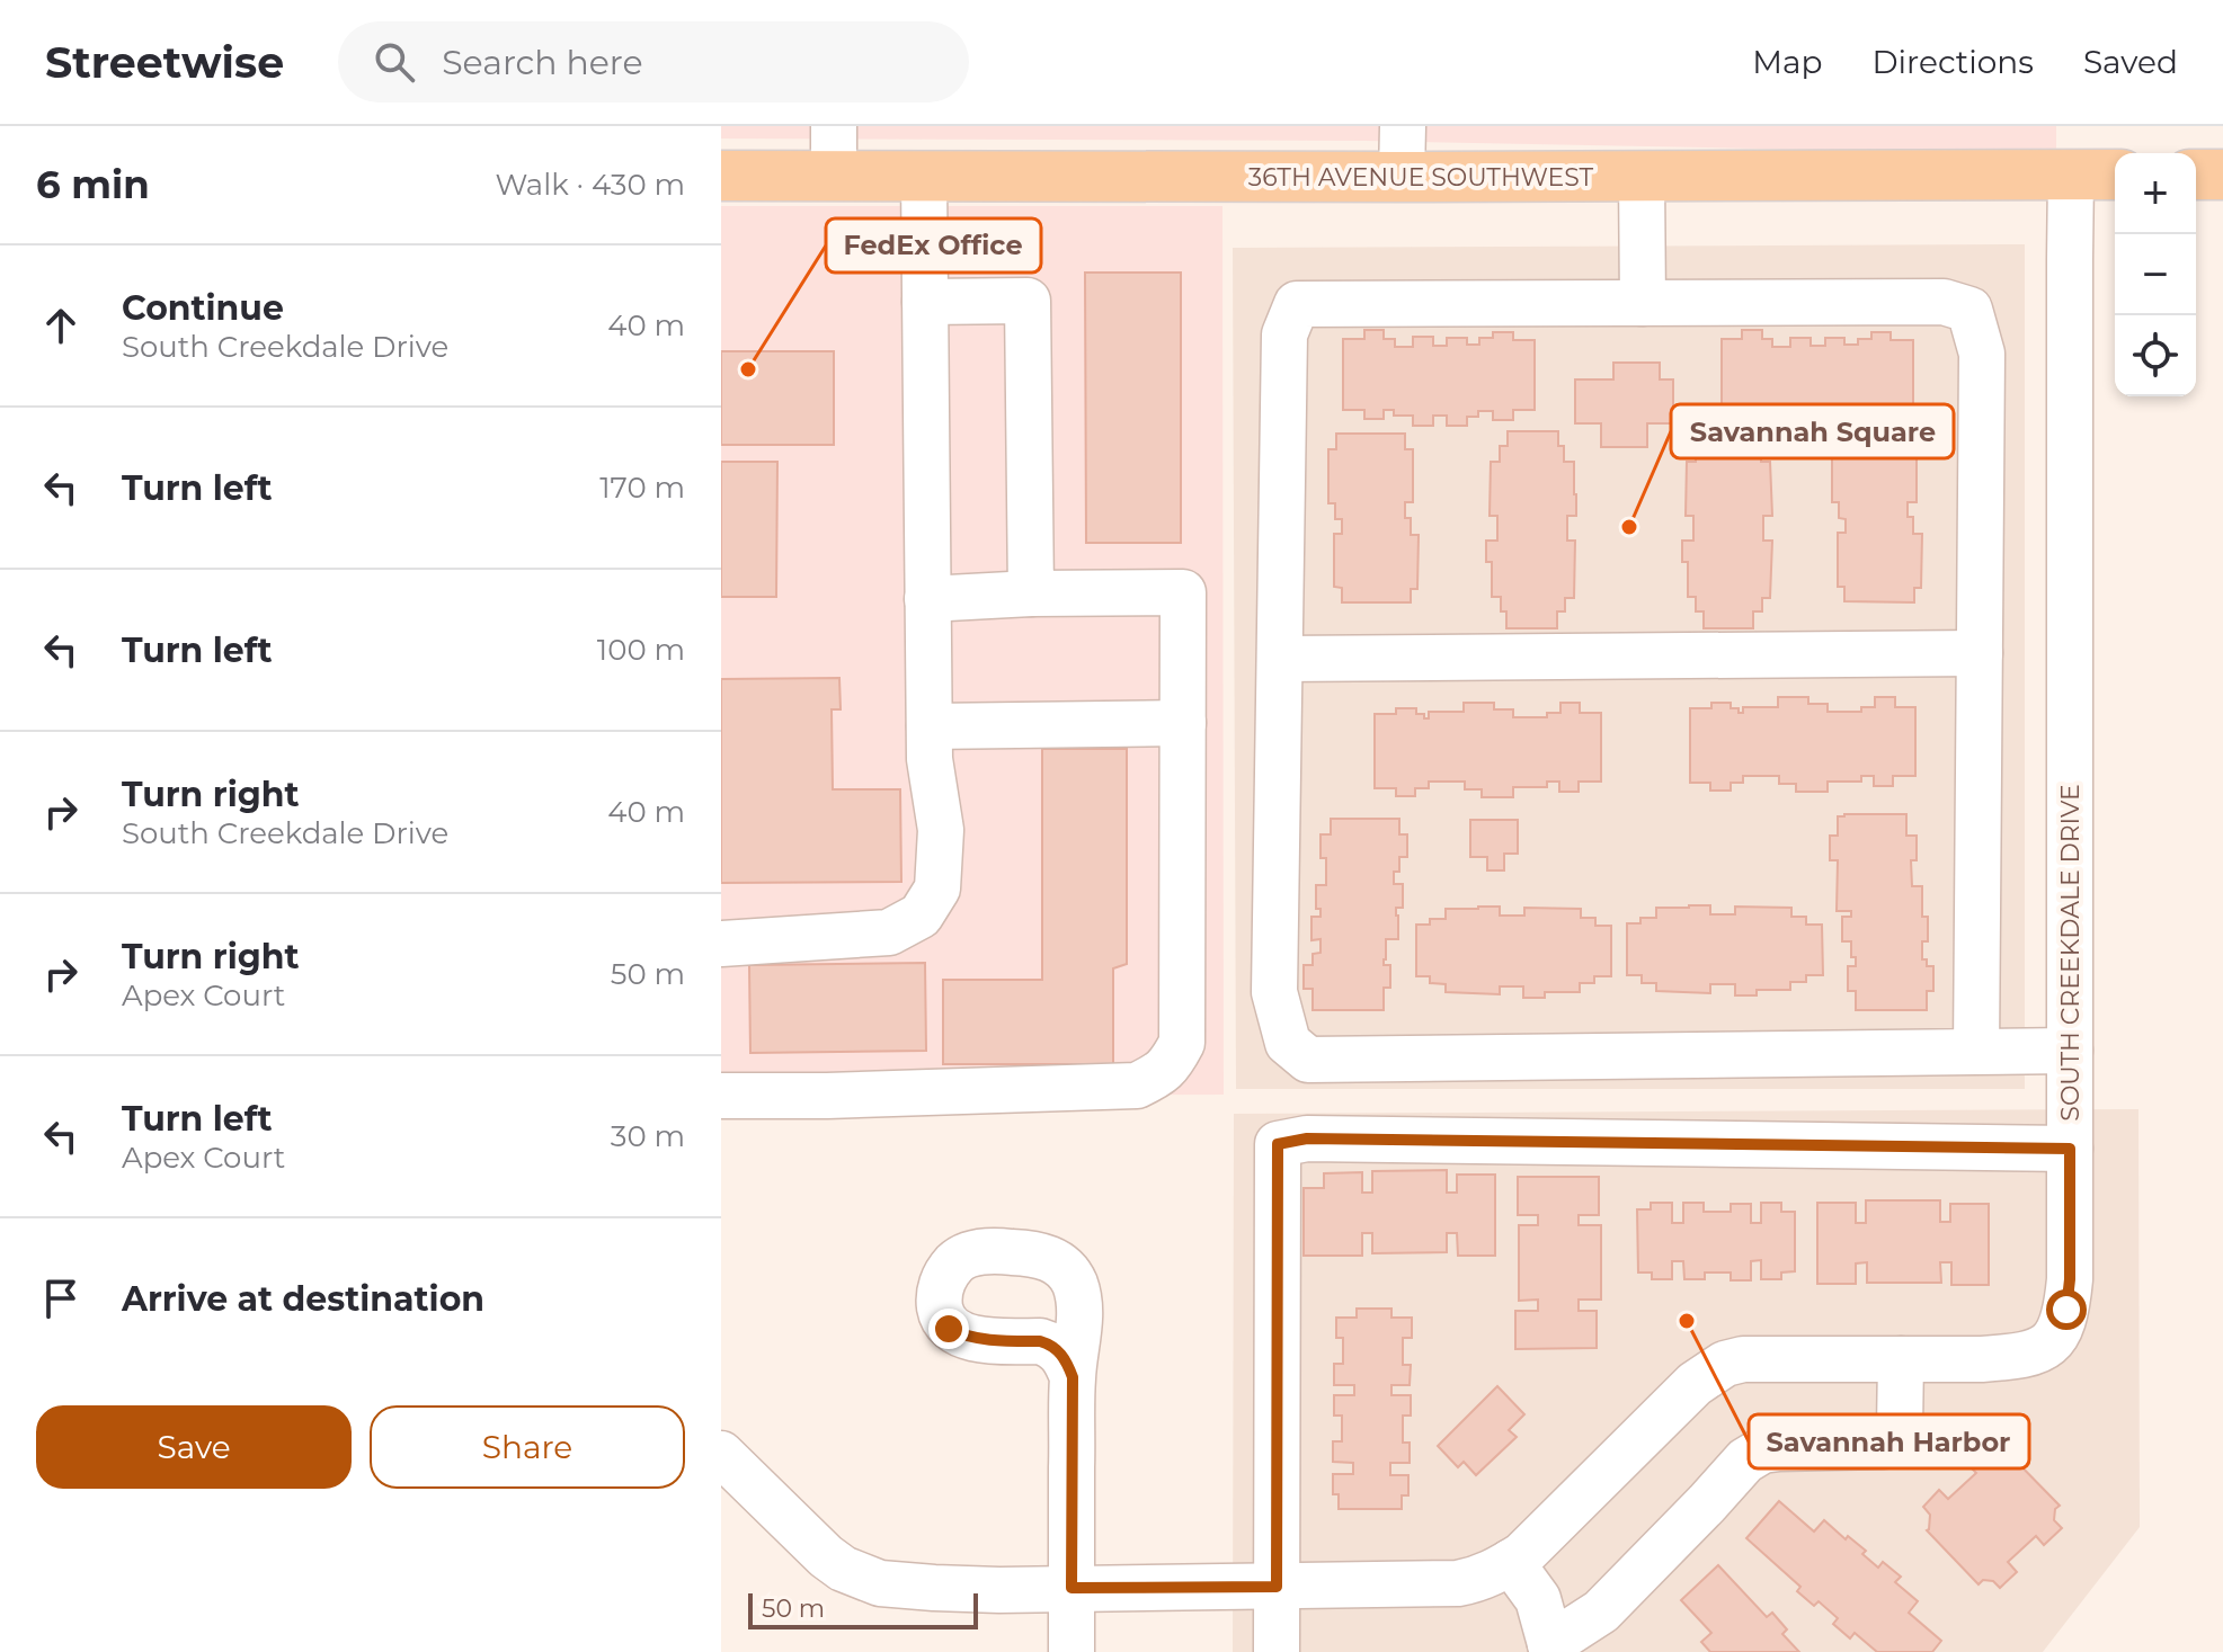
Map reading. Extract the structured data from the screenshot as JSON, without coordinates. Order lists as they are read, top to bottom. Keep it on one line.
{"streets":{"main road":["36TH AVENUE SOUTHWEST"],"street":["SOUTH CREEKDALE DRIVE"]},"crossings":[["36TH AVENUE SOUTHWEST","SOUTH CREEKDALE DRIVE"]],"places":["FedEx Office","Savannah Square","Savannah Harbor"],"scale_bar":"50 m","page":{"header":"Streetwise","search":"Search here","nav":["Map","Directions","Saved"],"heading":["6 min","Walk · 430 m"],"map_buttons":["+","−"],"list":[["Continue","South Creekdale Drive","40 m"],["Turn left","170 m"],["Turn left","100 m"],["Turn right","South Creekdale Drive","40 m"],["Turn right","Apex Court","50 m"],["Turn left","Apex Court","30 m"],"Arrive at destination"],"buttons":["Save","Share"],"scale":"50 m"}}
